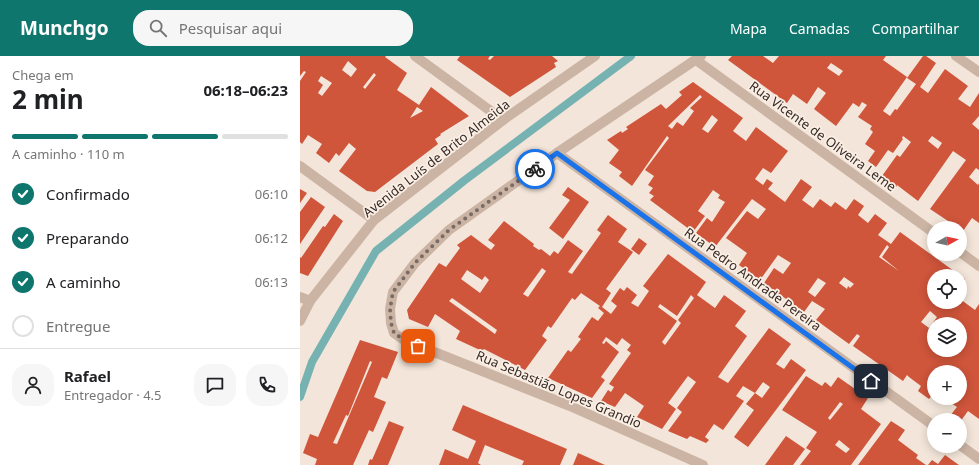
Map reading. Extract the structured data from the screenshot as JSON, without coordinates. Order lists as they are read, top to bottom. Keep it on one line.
{"streets":{"street":["Rua Vicente de Oliveira Leme","Avenida Luís de Brito Almeida","Rua Pedro Andrade Pereira","Rua Sebastião Lopes Grandio"]},"crossings":[["Rua Pedro Andrade Pereira","Rua Sebastião Lopes Grandio"]],"north":"right","page":{"header":"Munchgo","search":"Pesquisar aqui","nav":["Mapa","Camadas","Compartilhar"],"heading":["2 min","Chega em","06:18–06:23"],"panel":["Rafael","Entregador · 4.5"],"bar":"A caminho · 110 m","list":[["Confirmado","06:10"],["Preparando","06:12"],["A caminho","06:13"],"Entregue"],"map_buttons":["+","−"]}}
